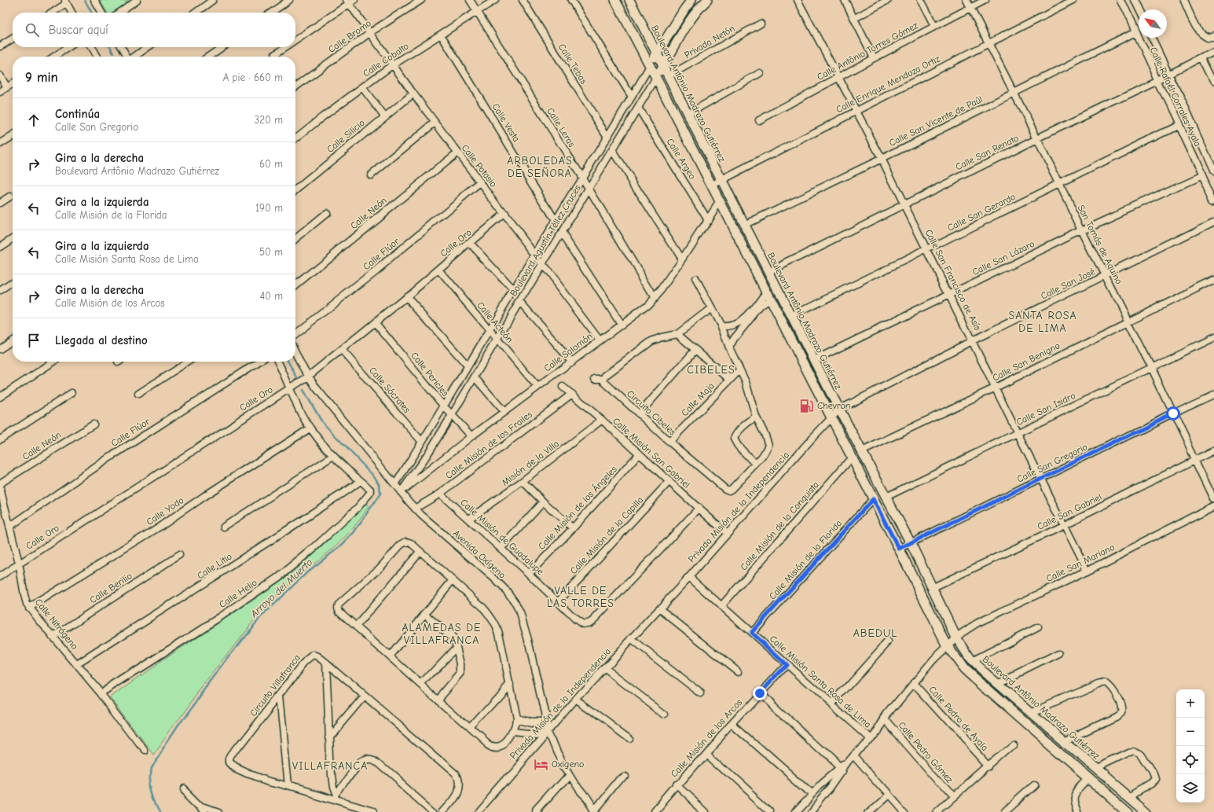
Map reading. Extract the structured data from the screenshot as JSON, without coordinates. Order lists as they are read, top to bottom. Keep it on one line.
{"streets":{"street":["Calle Bromo","Privada Netón","Calle Antônio Torres Gómez","Calle Cobalto","Calle Tebas","Calle Enrique Mendoza Ortiz","Boulevard Antônio Madrazo Gutiérrez","Calle Rafaél Corrales Ayala","Calle San Vicente de Paúl","Calle Vesta","Calle Leras","Calle Silicio","Calle San Renato","Calle Argeo","Calle Potasio","Calle San Gerardo","Calle Neón","Boulevard Agustín Téllez Cruces","Calle Oro","San Tomás de Aquino","Calle Flúor","Calle San Lázaro","Calle San Francisco de Asís","Calle San José","Calle Acteón","Calle Salomón","Calle San Benigno","Calle Pericles","Calle Sócrates","Calle Maja","Calle San Isidro","Circuito Cibeles","Calle Misión de los Frailes","Calle Misión San Gabriel","Misión de la Villa","Calle San Gregorio","Privada Misión de la Independencia","Calle Misión de los Ángeles","Calle Yodo","Calle San Gabriel","Calle Misión de la Conquista","Calle Misión de la Capilla","Calle Misión de Guadalupe","Avenida Oxígeno","Calle Misión de la Florida","Calle San Mariano","Calle Litio","Calle Berilio","Calle Helio","Calle Nitrógeno","Calle Misión Santa Rosa de Lima","Circuito Villafranca","Calle Pedro de Ayala","Calle Misión de los Arcos","Calle Pedro Gómez"]},"crossings":[["Calle Bromo","Calle Potasio"],["Privada Netón","Boulevard Antônio Madrazo Gutiérrez"],["Calle Antônio Torres Gómez","San Tomás de Aquino"],["Calle Antônio Torres Gómez","Calle San Francisco de Asís"],["Calle Cobalto","Calle Vesta"],["Calle Cobalto","Calle Leras"],["Calle Cobalto","Calle Potasio"],["Calle Tebas","Boulevard Agustín Téllez Cruces"],["Calle Enrique Mendoza Ortiz","Boulevard Antônio Madrazo Gutiérrez"],["Calle Enrique Mendoza Ortiz","San Tomás de Aquino"],["Calle Enrique Mendoza Ortiz","Calle San Francisco de Asís"],["Boulevard Antônio Madrazo Gutiérrez","Calle San Vicente de Paúl"],["Boulevard Antônio Madrazo Gutiérrez","Calle San Renato"],["Boulevard Antônio Madrazo Gutiérrez","Calle San Gerardo"],["Boulevard Antônio Madrazo Gutiérrez","Boulevard Agustín Téllez Cruces"],["Boulevard Antônio Madrazo Gutiérrez","Calle San Lázaro"],["Boulevard Antônio Madrazo Gutiérrez","Calle San José"],["Boulevard Antônio Madrazo Gutiérrez","Calle San Benigno"],["Boulevard Antônio Madrazo Gutiérrez","Calle San Isidro"],["Boulevard Antônio Madrazo Gutiérrez","Calle San Gregorio"],["Boulevard Antônio Madrazo Gutiérrez","Calle San Gabriel"],["Boulevard Antônio Madrazo Gutiérrez","Calle San Mariano"],["Calle Rafaél Corrales Ayala","Calle San Vicente de Paúl"],["Calle Rafaél Corrales Ayala","Calle San Renato"],["Calle Rafaél Corrales Ayala","Calle San Gerardo"],["Calle Rafaél Corrales Ayala","Calle San Lázaro"],["Calle San Vicente de Paúl","San Tomás de Aquino"],["Calle San Vicente de Paúl","Calle San Francisco de Asís"],["Calle Vesta","Boulevard Agustín Téllez Cruces"],["Calle Leras","Boulevard Agustín Téllez Cruces"],["Calle Leras","Calle Salomón"],["Calle Silicio","Calle Potasio"],["Calle San Renato","San Tomás de Aquino"],["Calle San Renato","Calle San Francisco de Asís"],["Calle Argeo","Boulevard Agustín Téllez Cruces"],["Calle Argeo","Calle Salomón"],["Calle Potasio","Calle Neón"],["Calle Potasio","Boulevard Agustín Téllez Cruces"],["Calle Potasio","Calle Oro"],["Calle Potasio","Calle Flúor"],["Calle Potasio","Calle Salomón"],["Calle San Gerardo","San Tomás de Aquino"],["Calle San Gerardo","Calle San Francisco de Asís"],["Boulevard Agustín Téllez Cruces","Calle Acteón"],["Boulevard Agustín Téllez Cruces","Calle Salomón"],["Boulevard Agustín Téllez Cruces","Calle Pericles"],["Boulevard Agustín Téllez Cruces","Calle Sócrates"],["Boulevard Agustín Téllez Cruces","Avenida Oxígeno"],["Calle Oro","Calle Acteón"],["Calle Oro","Calle Pericles"],["Calle Oro","Calle Sócrates"],["Calle Oro","Avenida Oxígeno"],["Calle Oro","Calle Nitrógeno"],["San Tomás de Aquino","Calle San Lázaro"],["San Tomás de Aquino","Calle San José"],["San Tomás de Aquino","Calle San Benigno"],["San Tomás de Aquino","Calle San Isidro"],["San Tomás de Aquino","Calle San Gregorio"],["San Tomás de Aquino","Calle San Gabriel"],["Calle Flúor","Calle Nitrógeno"],["Calle San Lázaro","Calle San Francisco de Asís"],["Calle San Francisco de Asís","Calle San José"],["Calle San Francisco de Asís","Calle San Benigno"],["Calle San Francisco de Asís","Calle San Isidro"],["Calle San Francisco de Asís","Calle San Gregorio"],["Calle San Francisco de Asís","Calle San Gabriel"],["Calle San Francisco de Asís","Calle San Mariano"],["Calle San José","Privada Misión de la Independencia"],["Calle Acteón","Calle Salomón"],["Calle Salomón","Calle Pericles"],["Calle Salomón","Avenida Oxígeno"],["Calle Maja","Circuito Cibeles"],["Calle Misión de los Frailes","Calle Misión San Gabriel"],["Calle Misión de los Frailes","Calle Misión de Guadalupe"],["Calle Misión de los Frailes","Avenida Oxígeno"],["Calle Misión San Gabriel","Misión de la Villa"],["Calle Misión San Gabriel","Privada Misión de la Independencia"],["Calle Misión San Gabriel","Calle Misión de los Ángeles"],["Calle Misión San Gabriel","Calle Misión de la Capilla"],["Calle Misión San Gabriel","Calle Misión de Guadalupe"],["Misión de la Villa","Calle Misión de Guadalupe"],["Privada Misión de la Independencia","Avenida Oxígeno"],["Privada Misión de la Independencia","Calle Misión Santa Rosa de Lima"],["Calle Misión de los Ángeles","Calle Misión de Guadalupe"],["Calle Yodo","Calle Nitrógeno"],["Calle Misión de la Conquista","Calle Misión Santa Rosa de Lima"],["Calle Misión de la Capilla","Calle Misión de Guadalupe"],["Calle Misión de la Florida","Calle Misión Santa Rosa de Lima"],["Calle San Mariano","Calle Misión Santa Rosa de Lima"],["Calle San Mariano","Calle Pedro de Ayala"],["Calle San Mariano","Calle Pedro Gómez"],["Calle Litio","Calle Helio"],["Calle Litio","Calle Nitrógeno"],["Calle Berilio","Calle Nitrógeno"],["Calle Helio","Calle Nitrógeno"],["Calle Misión Santa Rosa de Lima","Calle Misión de los Arcos"]],"districts":["ARBOLEDAS DE SEÑORA","SANTA ROSA DE LIMA","CIBELES","VALLE DE LAS TORRES","ALAMEDAS DE VILLAFRANCA","ABEDUL","VILLAFRANCA"],"water":["Arroyo del Muerto"],"places":{"fuel station":["Chevron"],"hotel":["Oxigeno"]},"north":"top left","page":{"search":"Buscar aquí","heading":["9 min","A pie · 660 m"],"list":[["Continúa","Calle San Gregorio","320 m"],["Gira a la derecha","Boulevard Antônio Madrazo Gutiérrez","60 m"],["Gira a la izquierda","Calle Misión de la Florida","190 m"],["Gira a la izquierda","Calle Misión Santa Rosa de Lima","50 m"],["Gira a la derecha","Calle Misión de los Arcos","40 m"],"Llegada al destino"],"map_buttons":["+","−"]}}
